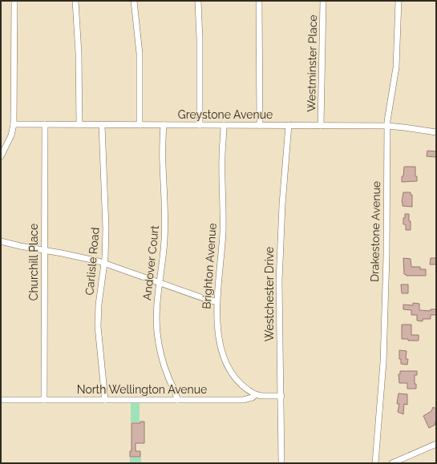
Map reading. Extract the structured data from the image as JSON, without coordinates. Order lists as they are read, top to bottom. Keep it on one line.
{"streets":{"street":["Westminster Place","Greystone Avenue","Drakestone Avenue","Carlisle Road","Churchill Place","Andover Court","Brighton Avenue","Westchester Drive","North Wellington Avenue"]},"crossings":[["Westminster Place","Greystone Avenue"],["Greystone Avenue","Drakestone Avenue"],["Greystone Avenue","Carlisle Road"],["Greystone Avenue","Churchill Place"],["Greystone Avenue","Andover Court"],["Greystone Avenue","Brighton Avenue"],["Greystone Avenue","Westchester Drive"],["Carlisle Road","North Wellington Avenue"],["Churchill Place","North Wellington Avenue"],["Andover Court","North Wellington Avenue"],["Brighton Avenue","North Wellington Avenue"],["Westchester Drive","North Wellington Avenue"]]}
